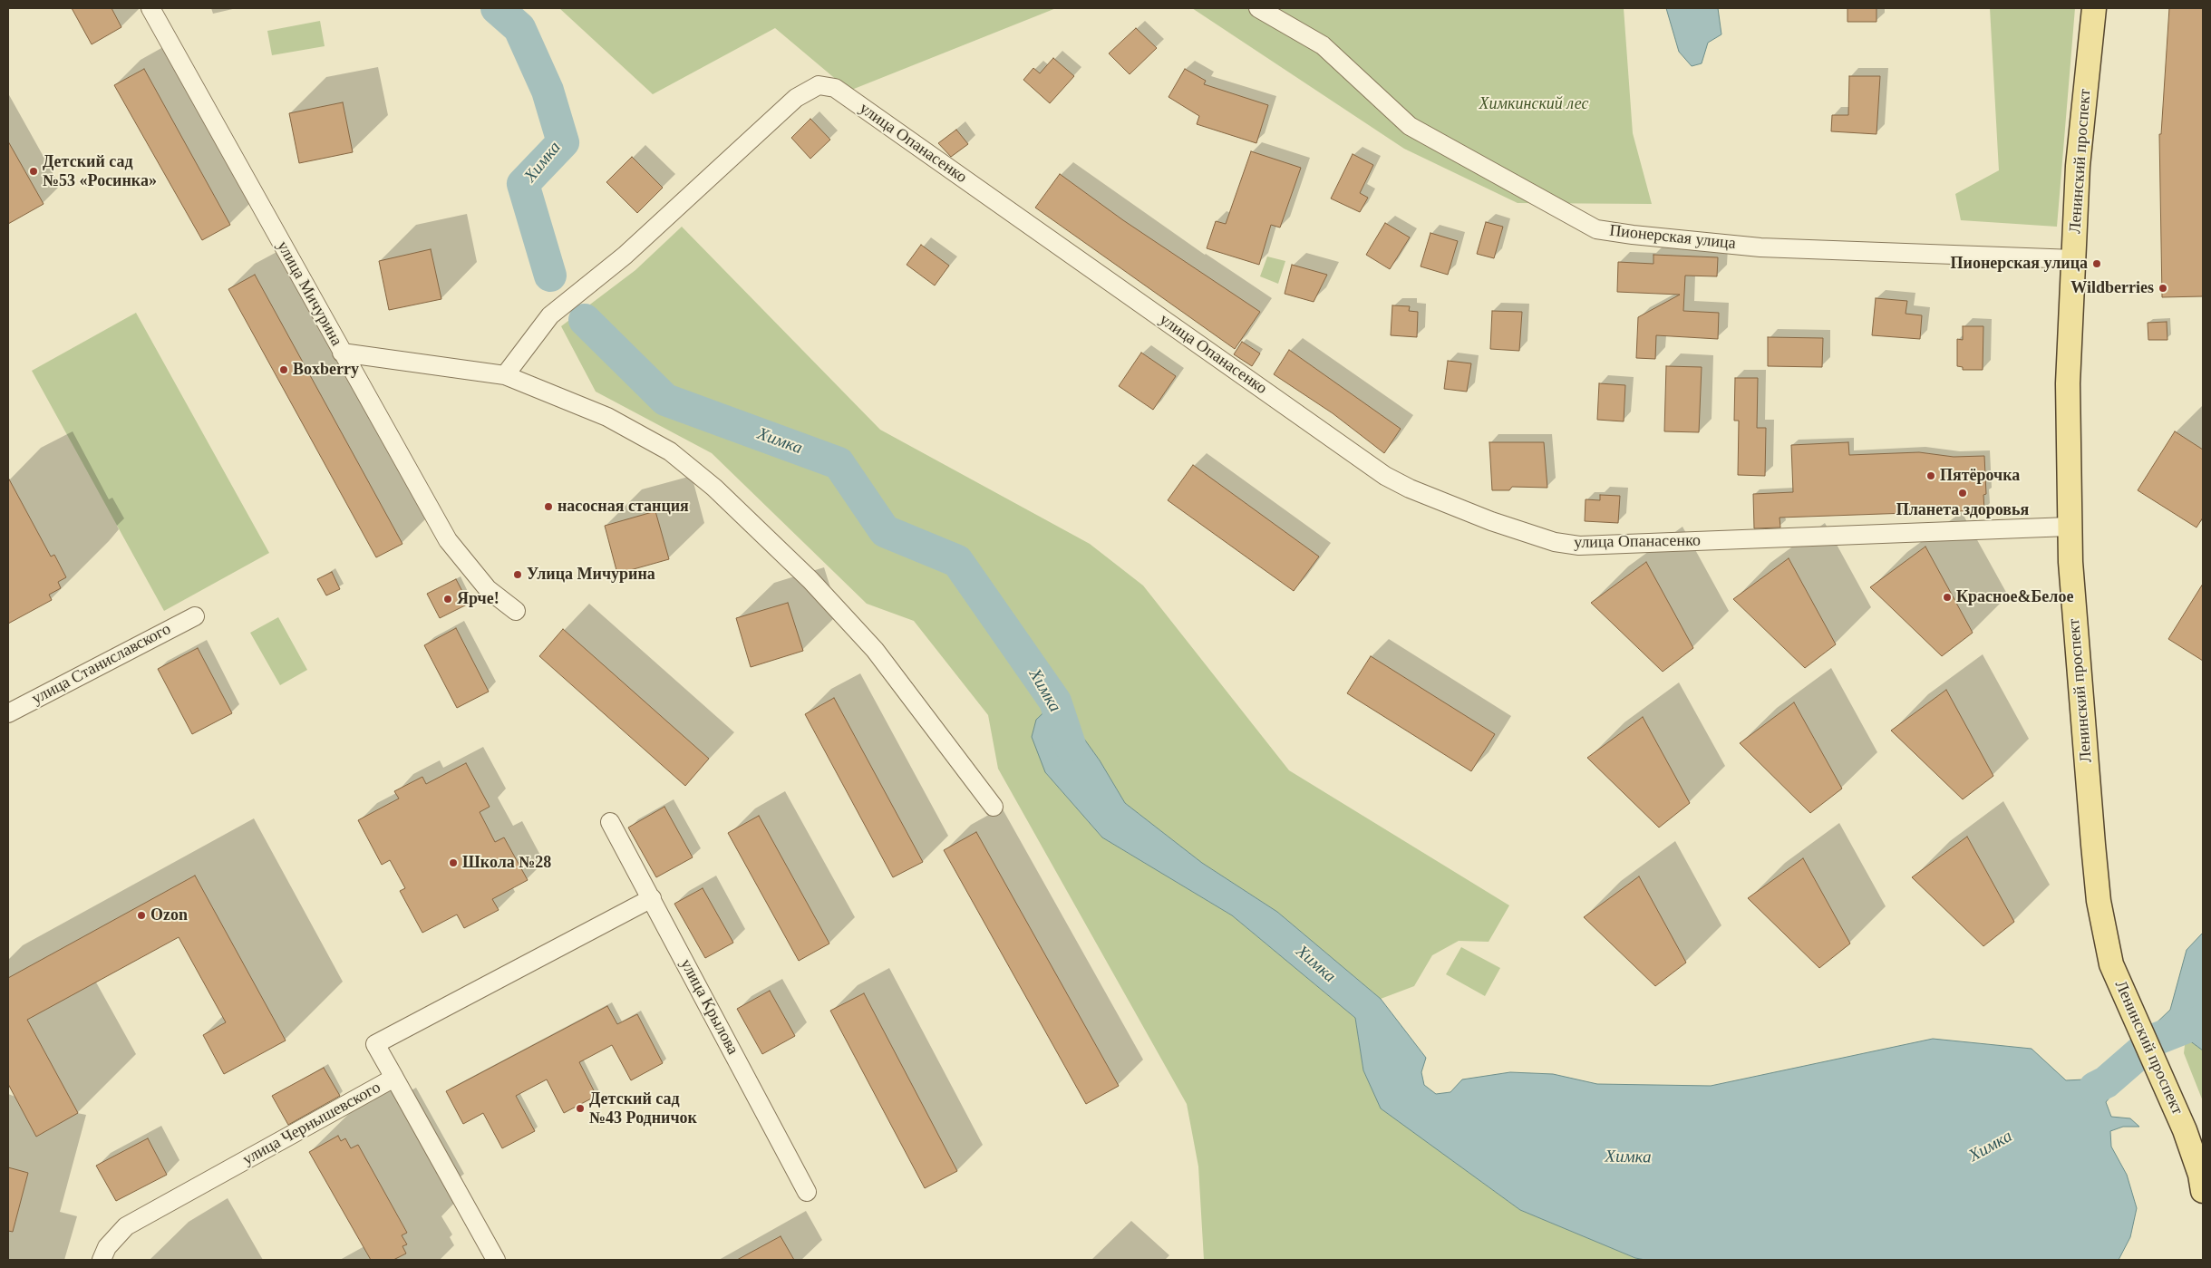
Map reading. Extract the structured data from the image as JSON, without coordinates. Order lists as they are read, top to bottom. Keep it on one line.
{"streets":{"main road":["Ленинский проспект"],"street":["улица Опанасенко","Пионерская улица","улица Мичурина","улица Станиславского","улица Крылова","улица Чернышевского"]},"crossings":[["улица Опанасенко","Ленинский проспект"],["Ленинский проспект","Пионерская улица"],["улица Крылова","улица Чернышевского"]],"water":["Химка"],"parks":["Химкинский лес"],"places":["Детский сад №53 «Росинка»","Пионерская улица","Wildberries","Boxberry","Пятёрочка","Планета здоровья","насосная станция","Улица Мичурина","Красное&Белое","Ярче!","Школа №28","Ozon","Детский сад №43 Родничок"]}
